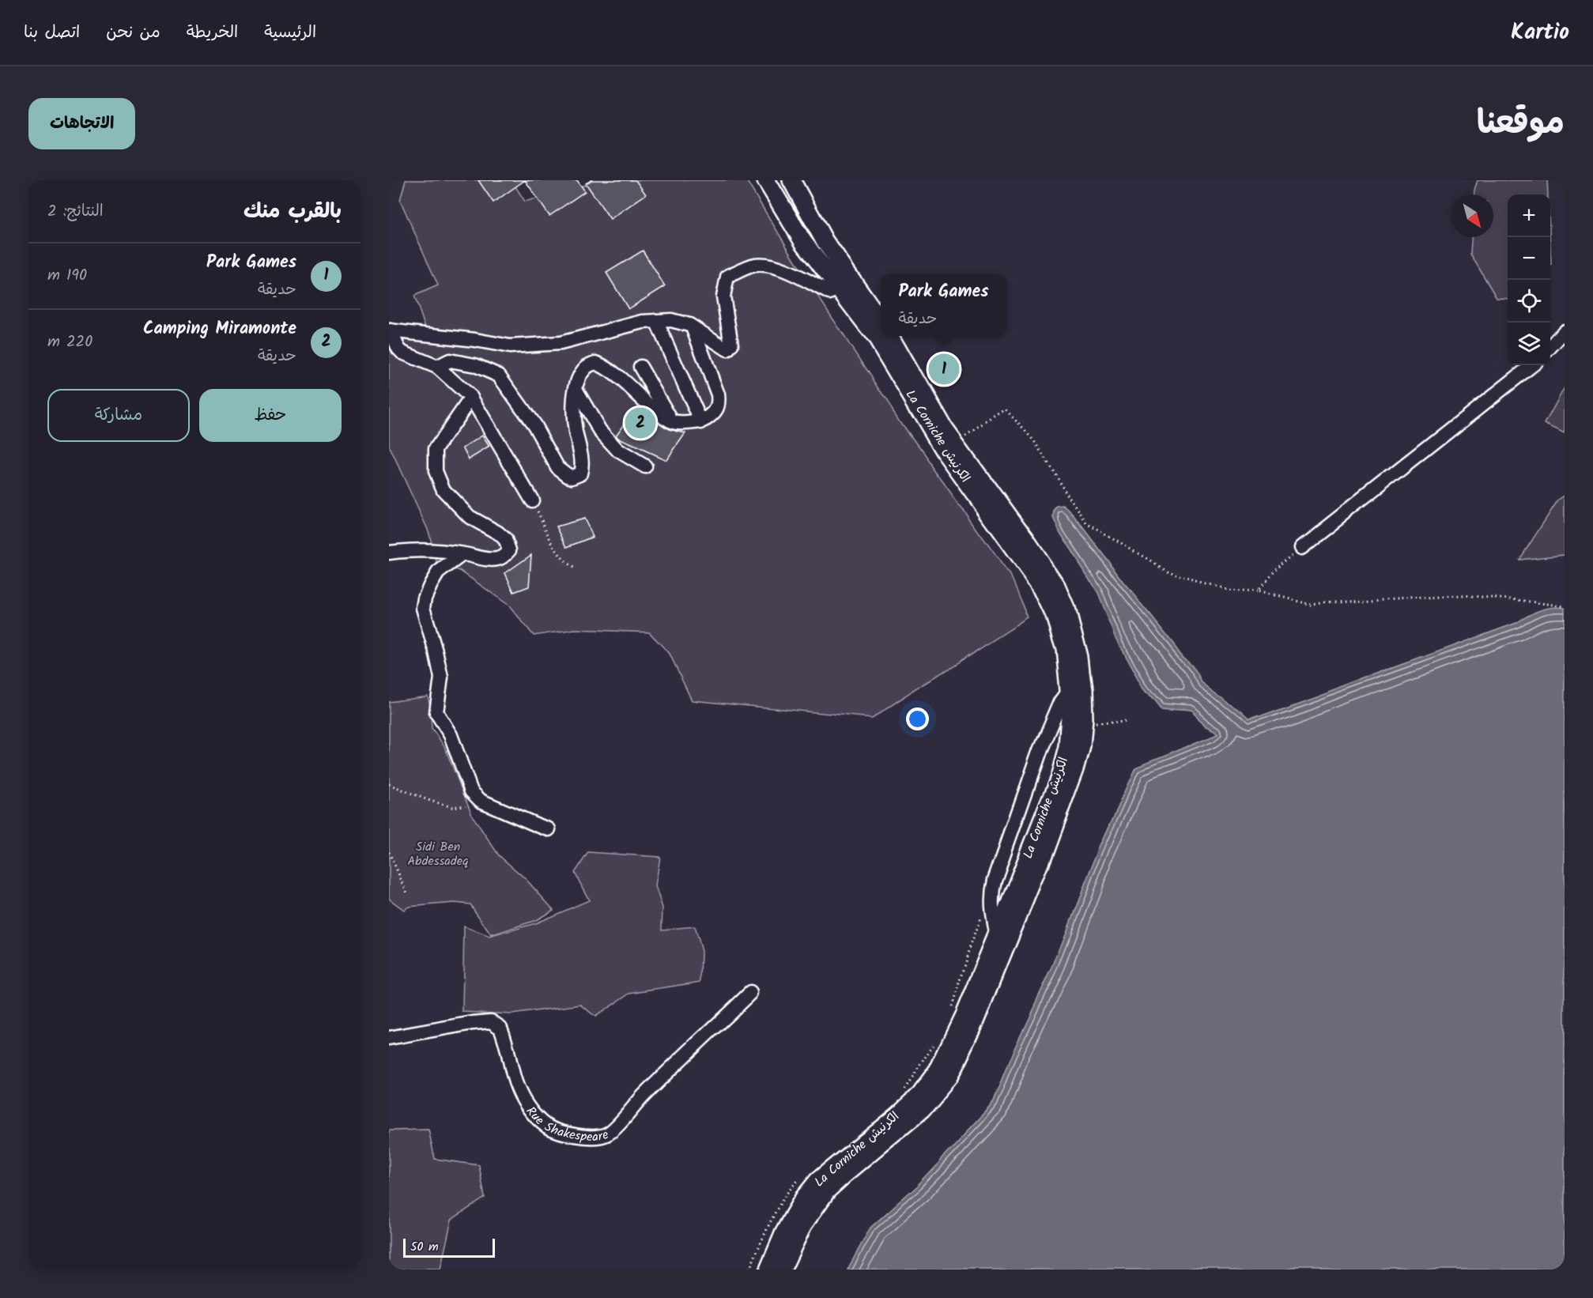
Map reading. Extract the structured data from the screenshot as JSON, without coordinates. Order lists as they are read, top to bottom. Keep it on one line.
{"streets":{"main road":["La Corniche الكرنيش"],"street":["Rue Shakespeare"]},"parks":["Sidi Ben Abdessadeq"],"scale_bar":"50 m","north":"bottom right","page":{"header":"Kartio","nav":["الرئيسية","الخريطة","من نحن","اتصل بنا"],"title":"موقعنا","buttons":["الاتجاهات",["حفظ","مشاركة"]],"heading":["بالقرب منك","النتائج: 2"],"map_buttons":["+","−"],"list":[{"mark":"1","name":"Park Games","note":"حديقة","value":"190 m"},{"mark":"2","name":"Camping Miramonte","note":"حديقة","value":"220 m"}],"popup":["Park Games","حديقة"],"pins":["1","2"],"scale":"50 m"}}
